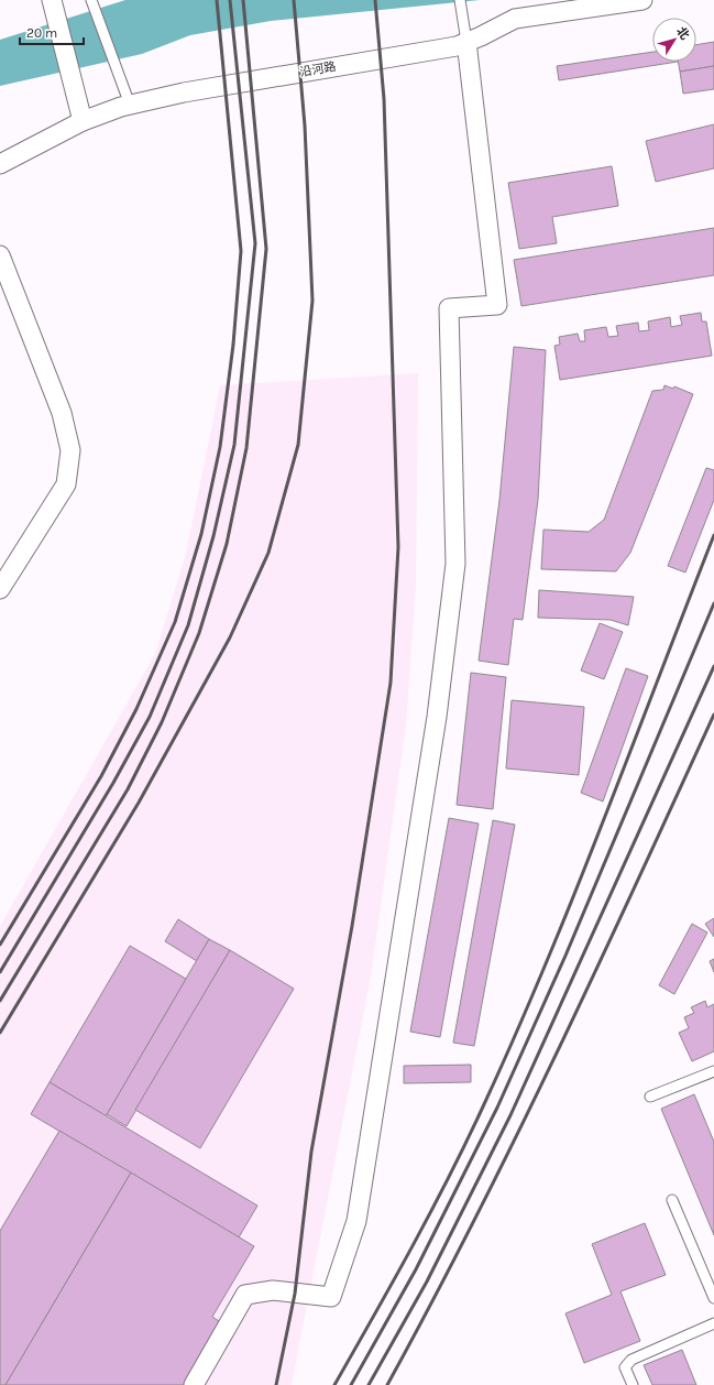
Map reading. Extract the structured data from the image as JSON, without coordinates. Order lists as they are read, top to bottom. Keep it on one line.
{"streets":{"street":["沿河路"]},"scale_bar":"20 m","north":"top right"}
